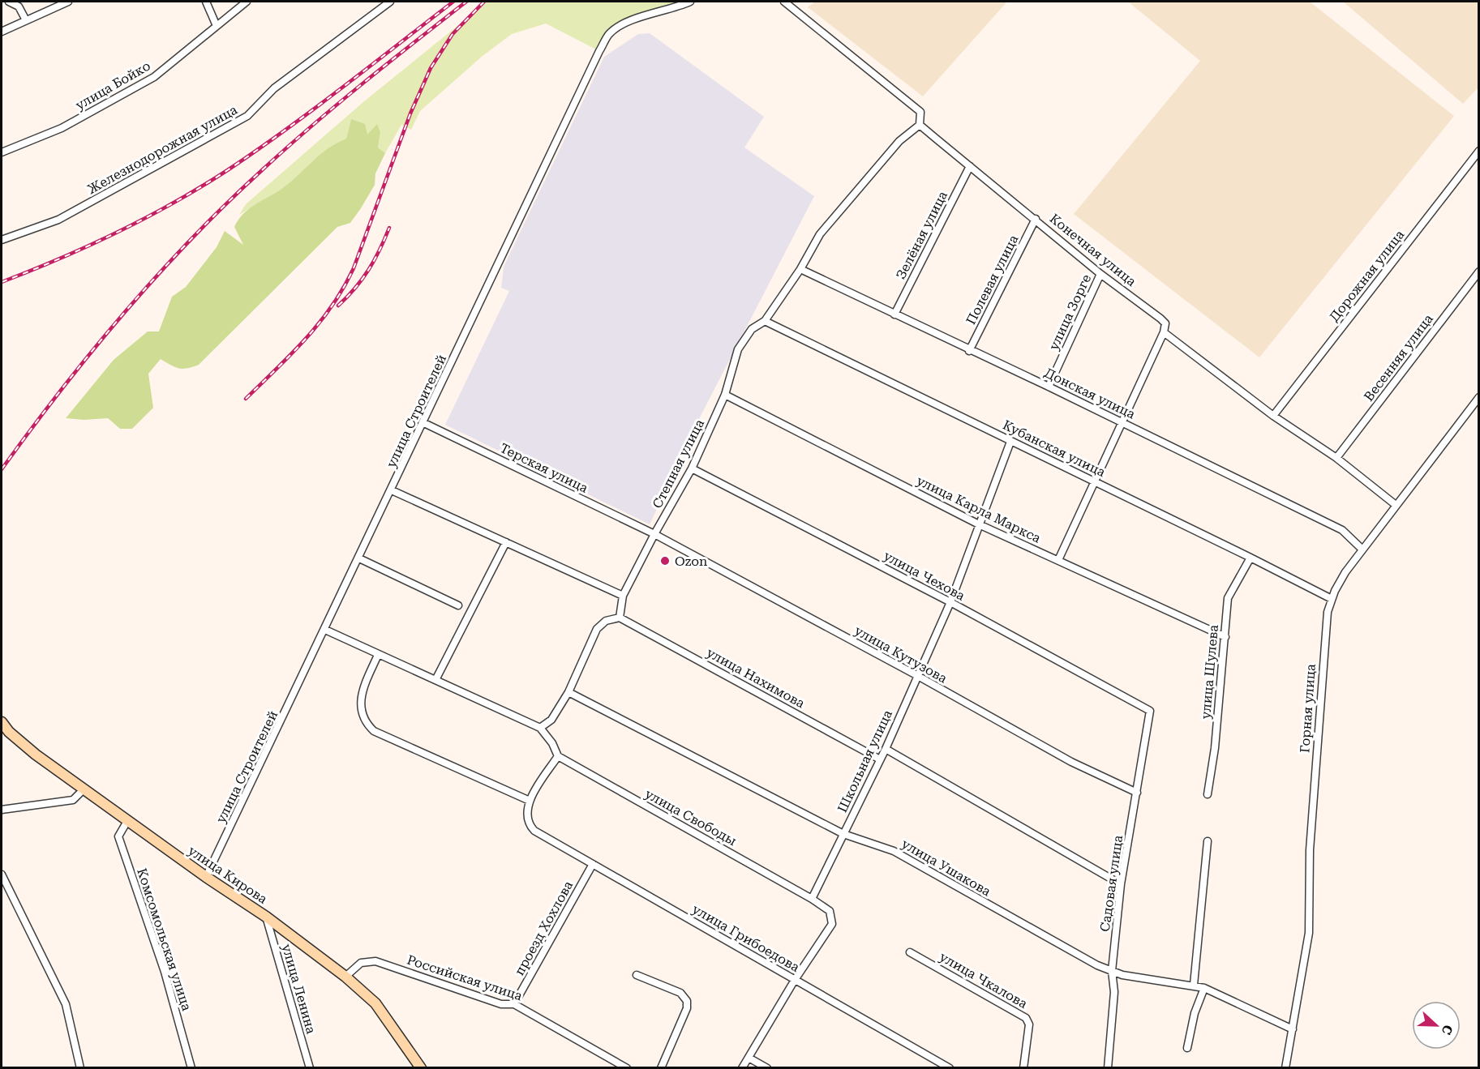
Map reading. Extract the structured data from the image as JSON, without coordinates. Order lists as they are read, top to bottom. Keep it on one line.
{"streets":{"main road":["улица Кирова"],"street":["улица Бойко","Железнодорожная улица","Зелёная улица","Конечная улица","Дорожная улица","Полевая улица","улица Зорге","Весенняя улица","Донская улица","улица Строителей","Кубанская улица","Степная улица","Терская улица","улица Карла Маркса","улица Чехова","улица Кутузова","улица Шулева","улица Нахимова","Горная улица","Школьная улица","улица Свободы","улица Ушакова","Садовая улица","проезд Хохлова","улица Грибоедова","Комсомольская улица","Российская улица","улица Чкалова","улица Ленина"]},"crossings":[["Зелёная улица","Конечная улица"],["Зелёная улица","Донская улица"],["Конечная улица","Дорожная улица"],["Конечная улица","Полевая улица"],["Конечная улица","улица Зорге"],["Конечная улица","Весенняя улица"],["Конечная улица","Степная улица"],["Конечная улица","Горная улица"],["Полевая улица","Донская улица"],["улица Зорге","Донская улица"],["Донская улица","Степная улица"],["Донская улица","Горная улица"],["улица Строителей","Терская улица"],["улица Строителей","улица Кирова"],["Кубанская улица","Степная улица"],["Кубанская улица","улица Шулева"],["Кубанская улица","Горная улица"],["Кубанская улица","Школьная улица"],["Степная улица","Терская улица"],["Степная улица","улица Карла Маркса"],["Степная улица","улица Чехова"],["Степная улица","улица Кутузова"],["Степная улица","улица Нахимова"],["Терская улица","улица Кутузова"],["улица Карла Маркса","улица Шулева"],["улица Карла Маркса","Школьная улица"],["улица Чехова","Школьная улица"],["улица Чехова","Садовая улица"],["улица Кутузова","Школьная улица"],["улица Кутузова","Садовая улица"],["улица Нахимова","Школьная улица"],["Горная улица","улица Ушакова"],["Школьная улица","улица Свободы"],["Школьная улица","улица Ушакова"],["улица Ушакова","Садовая улица"],["улица Кирова","Комсомольская улица"],["улица Кирова","Российская улица"],["улица Кирова","улица Ленина"],["проезд Хохлова","улица Грибоедова"],["проезд Хохлова","Российская улица"]],"places":["Ozon"],"north":"right"}
